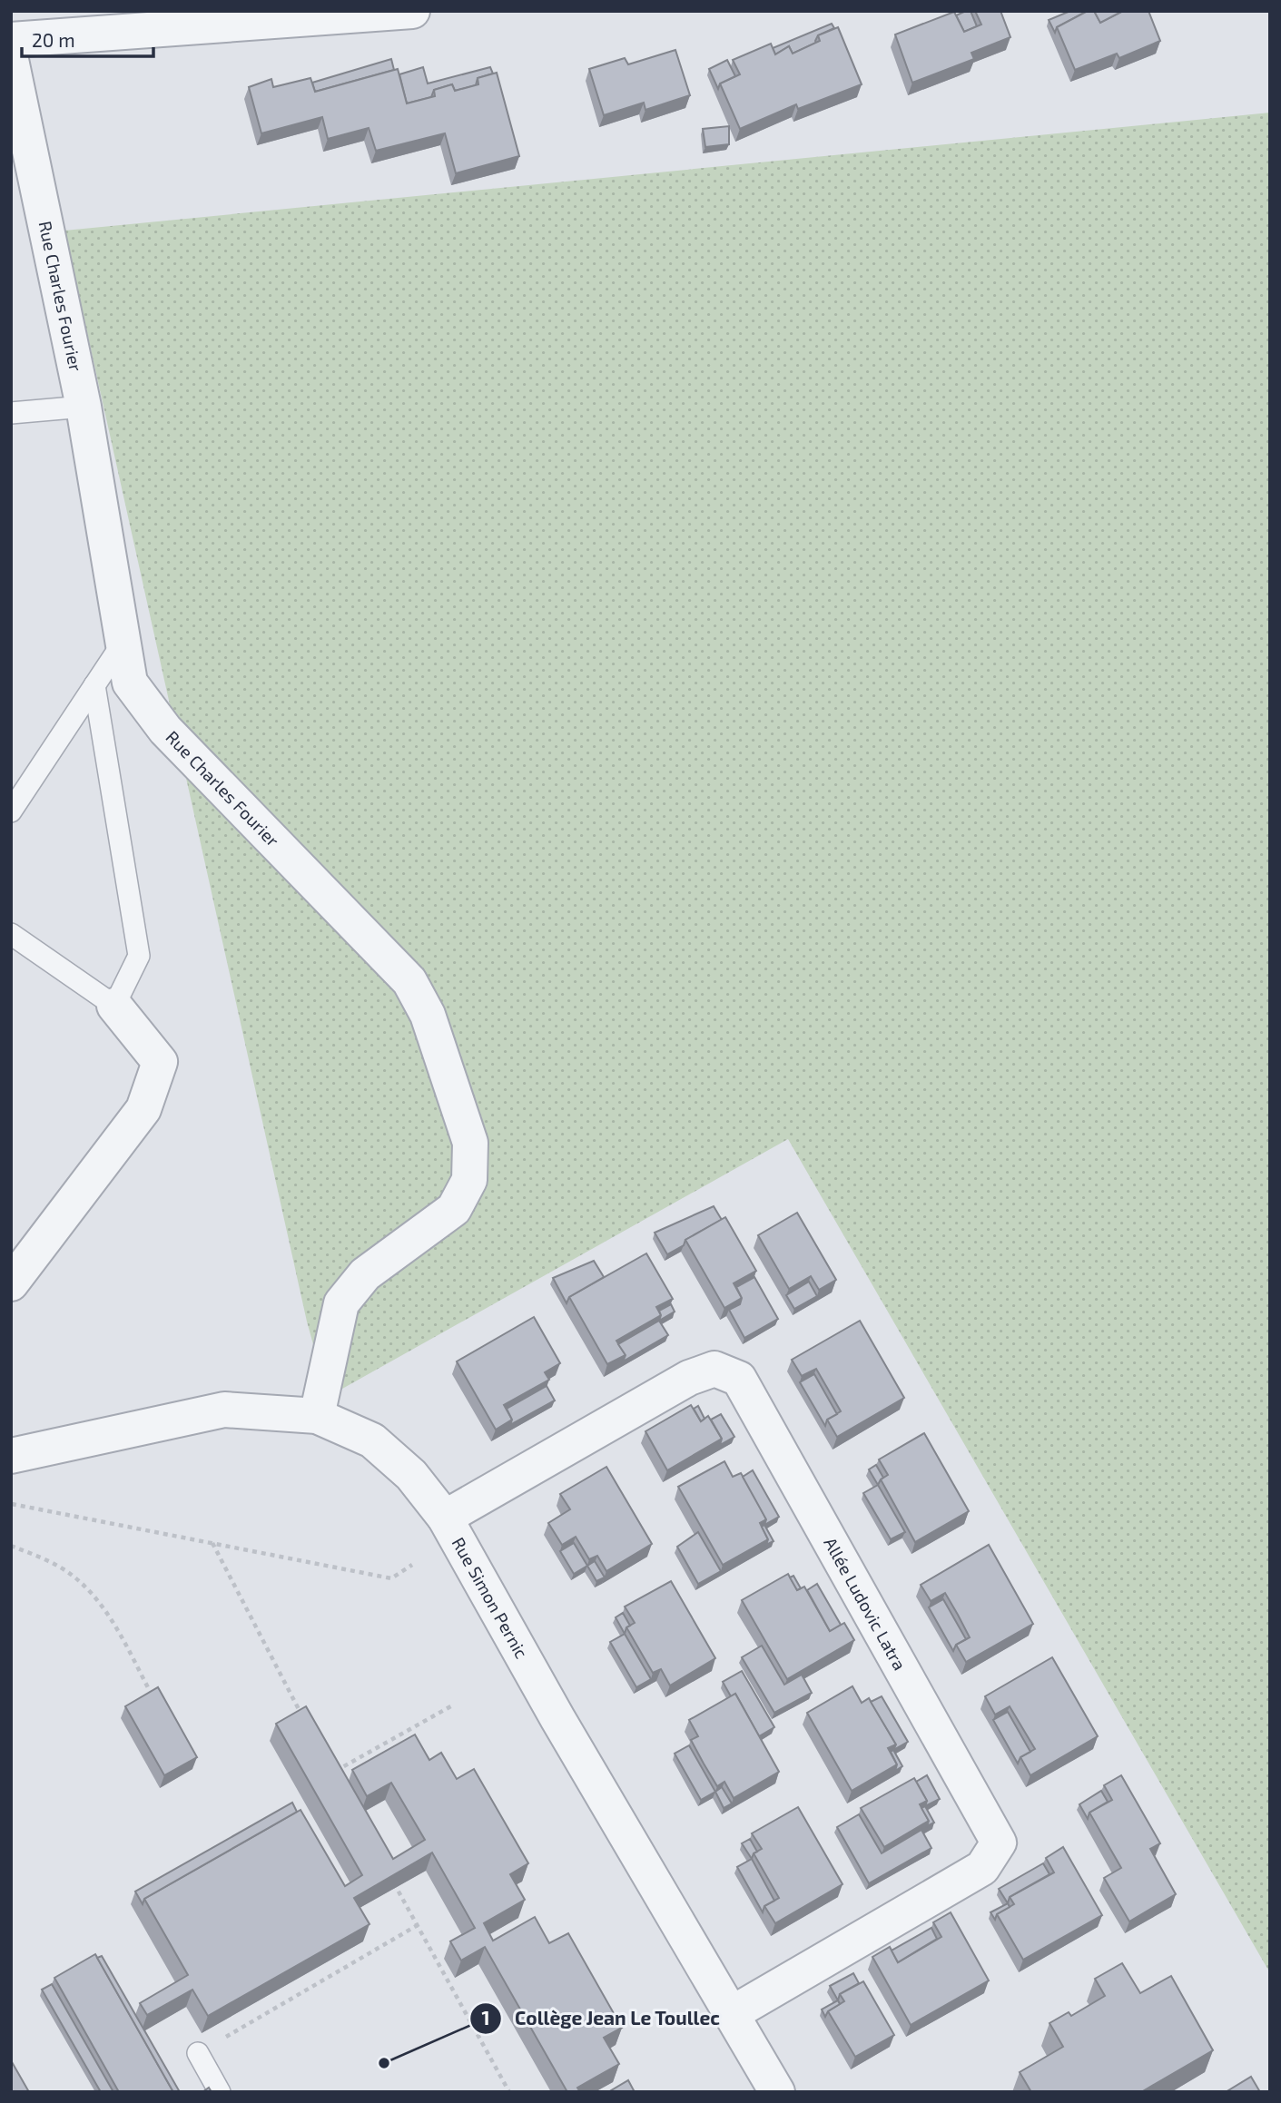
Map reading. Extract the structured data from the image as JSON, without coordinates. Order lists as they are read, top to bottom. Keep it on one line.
{"streets":{"street":["Rue Charles Fourier","Rue Simon Pernic","Allée Ludovic Latra"]},"crossings":[["Rue Charles Fourier","Rue Simon Pernic"],["Rue Simon Pernic","Allée Ludovic Latra"]],"places":["Collège Jean Le Toullec"],"scale_bar":"20 m"}
